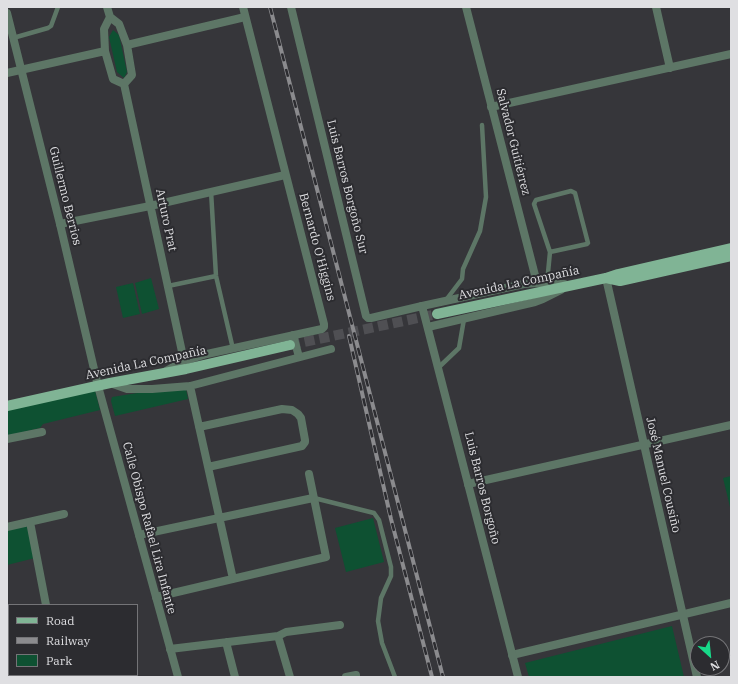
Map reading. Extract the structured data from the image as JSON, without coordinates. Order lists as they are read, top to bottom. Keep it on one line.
{"streets":{"main road":["Avenida La Compañía"],"street":["Salvador Guitiérrez","Luis Barros Borgoño Sur","Guillermo Berrios","Arturo Prat","Bernardo O'Higgins","José Manuel Cousiño","Luis Barros Borgoño","Calle Obispo Rafael Lira Infante"]},"crossings":[["Luis Barros Borgoño Sur","Luis Barros Borgoño"],["Guillermo Berrios","Avenida La Compañía"],["Guillermo Berrios","Calle Obispo Rafael Lira Infante"],["Arturo Prat","Bernardo O'Higgins"],["Bernardo O'Higgins","Avenida La Compañía"],["Avenida La Compañía","José Manuel Cousiño"],["Avenida La Compañía","Calle Obispo Rafael Lira Infante"]],"legend":["Road","Railway","Park"],"north":"bottom right"}
